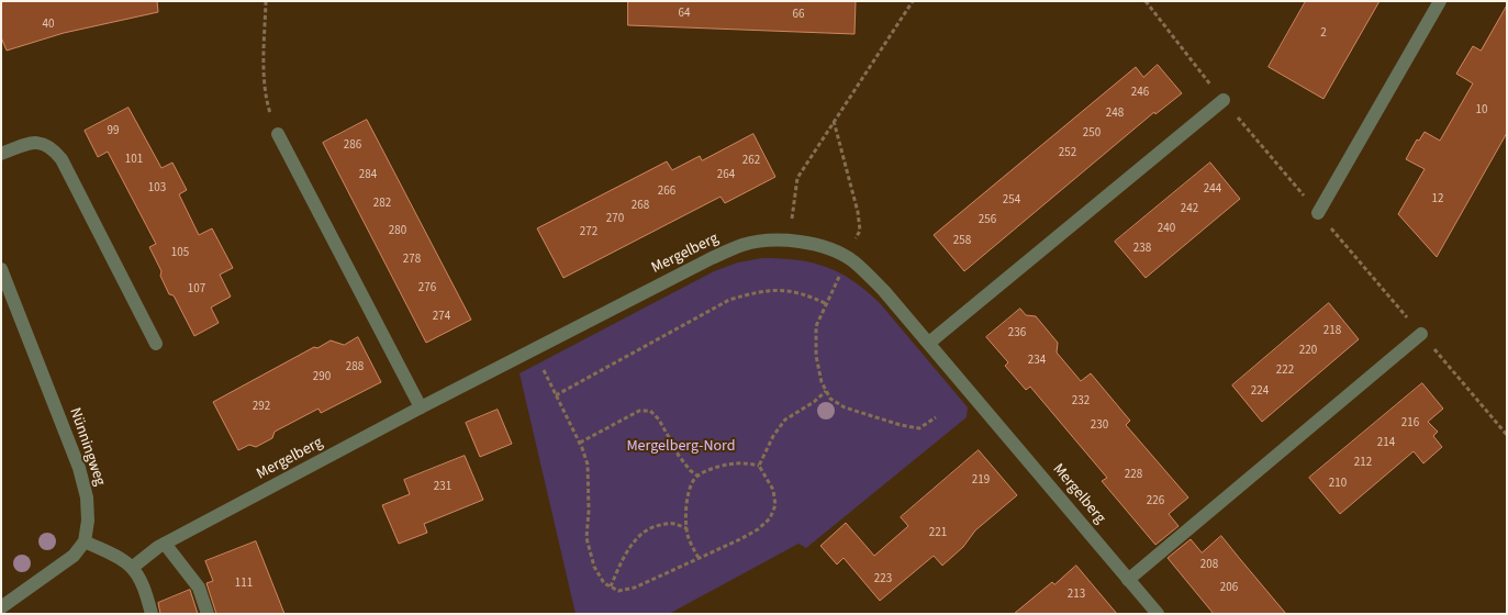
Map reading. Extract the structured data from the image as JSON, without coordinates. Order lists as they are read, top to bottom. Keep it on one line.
{"streets":{"street":["Mergelberg","Nünningweg"]},"parks":["Mergelberg-Nord"],"house_numbers":["64","66","40","2","246","10","248","99","250","286","252","101","262","284","264","103","244","266","12","254","282","268","242","270","256","240","280","272","258","238","105","278","276","107","274","218","236","220","234","288","222","290","224","232","292","216","230","214","212","228","219","210","231","226","221","208","223","111","206","213"]}
